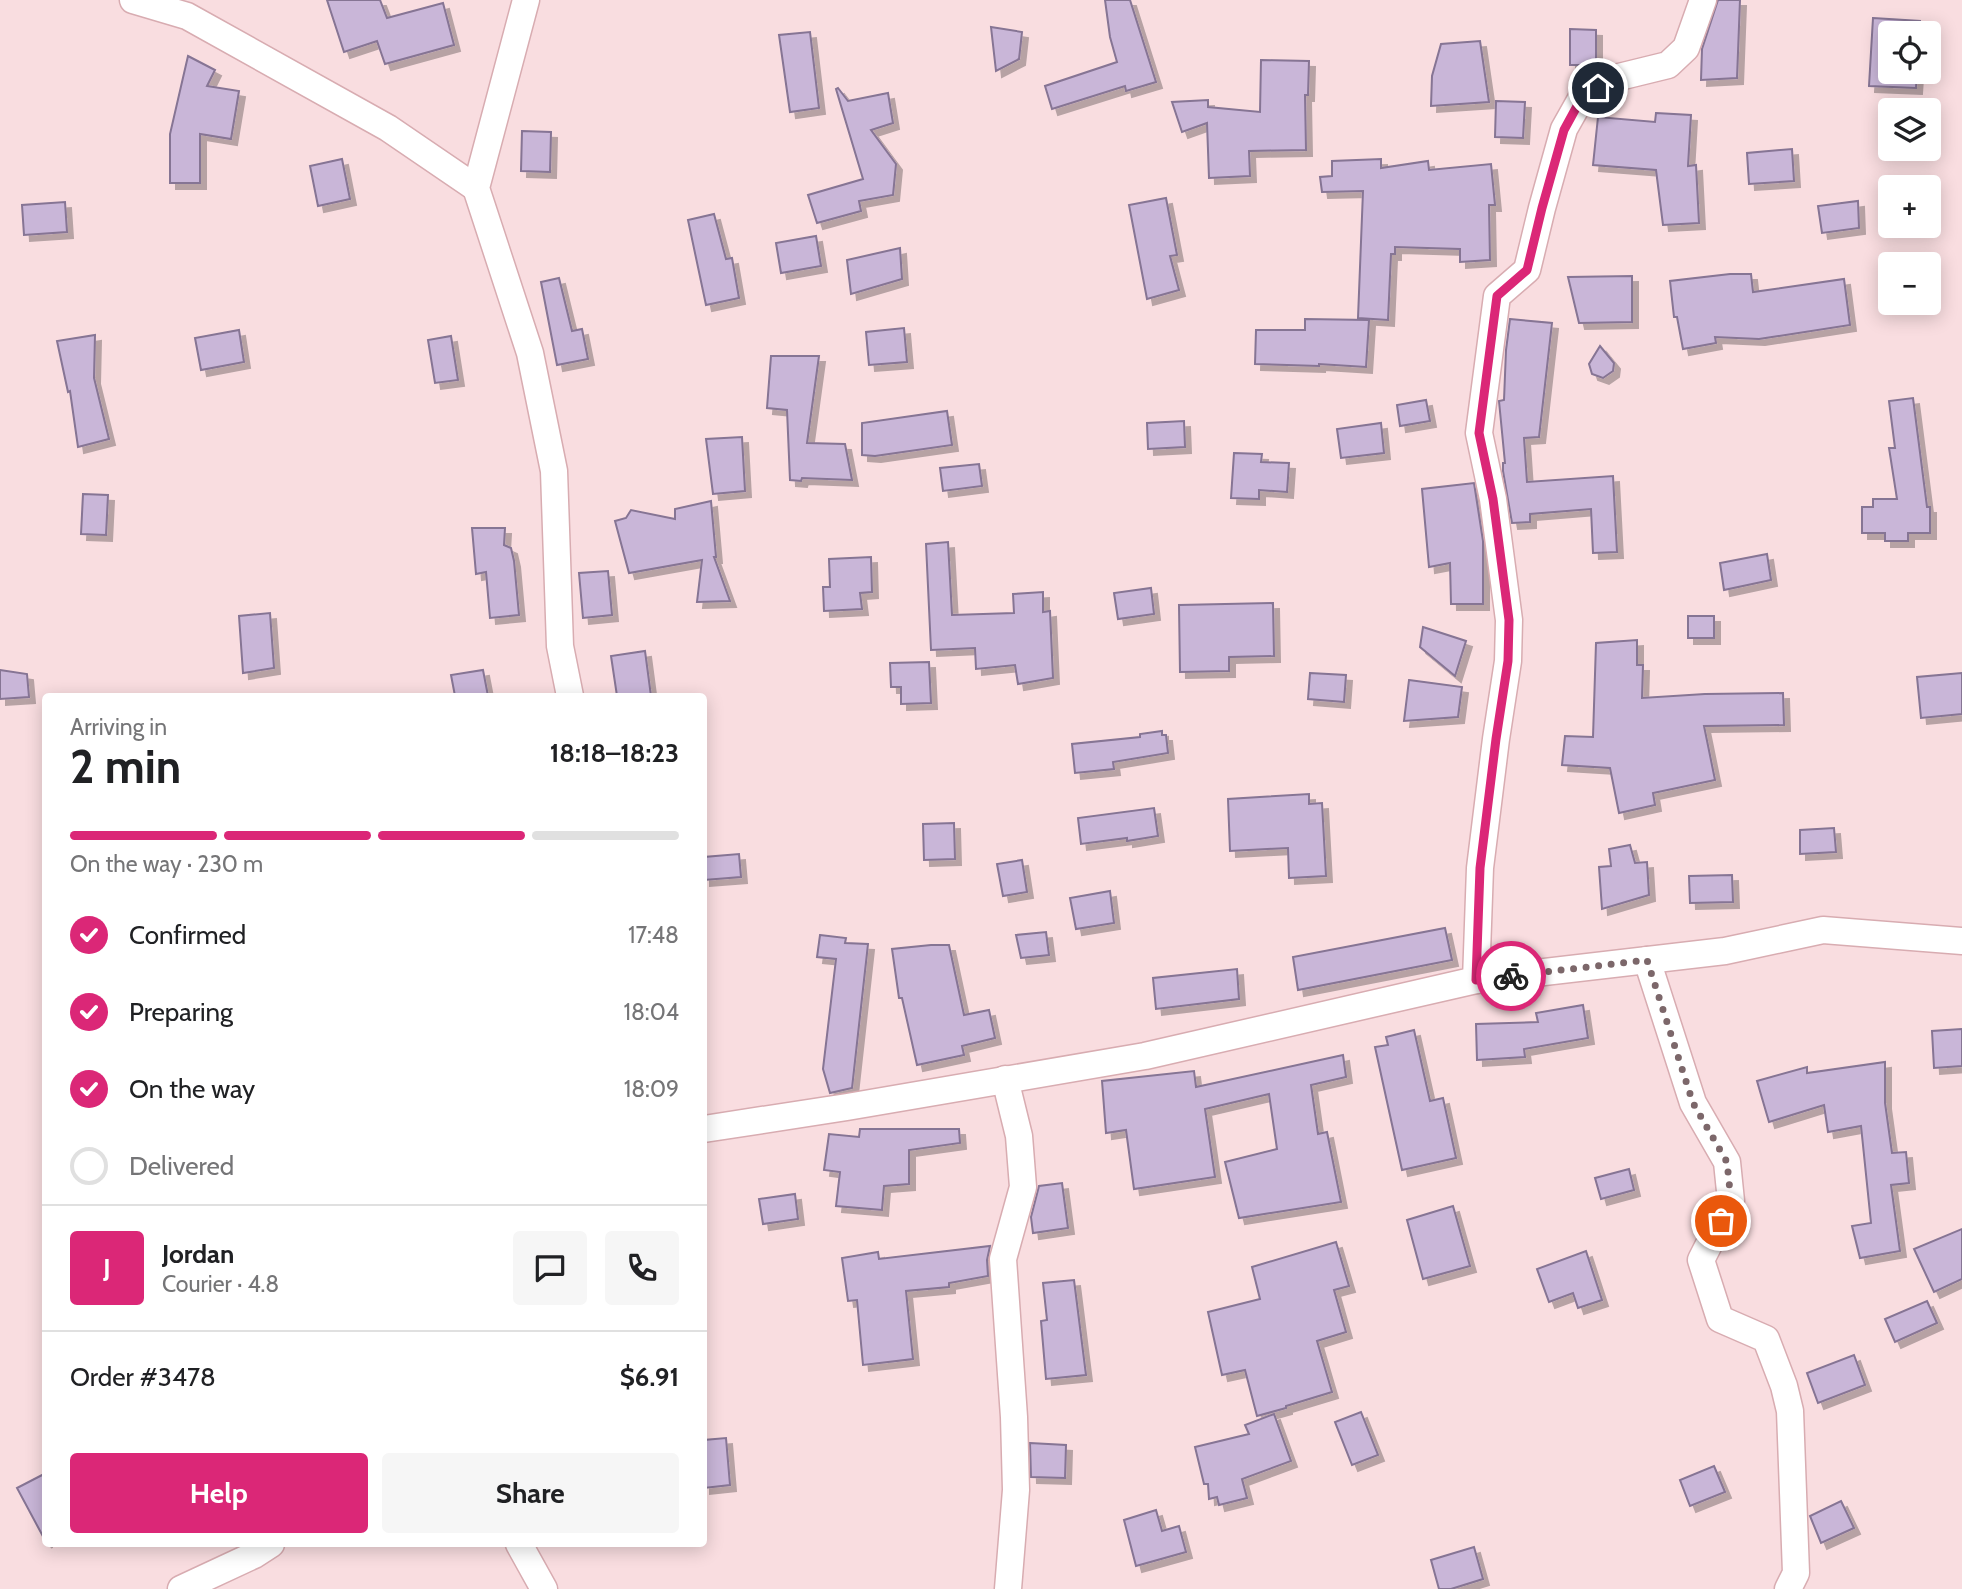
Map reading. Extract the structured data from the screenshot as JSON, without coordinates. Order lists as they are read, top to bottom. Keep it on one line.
{"page":{"map_buttons":["+","−"],"heading":["2 min","Arriving in","18:18–18:23"],"panel":["Jordan","Courier · 4.8","Order #3478","$6.91"],"bar":"On the way · 230 m","list":[["Confirmed","17:48"],["Preparing","18:04"],["On the way","18:09"],"Delivered"],"round":"J","buttons":["Help","Share"]}}
